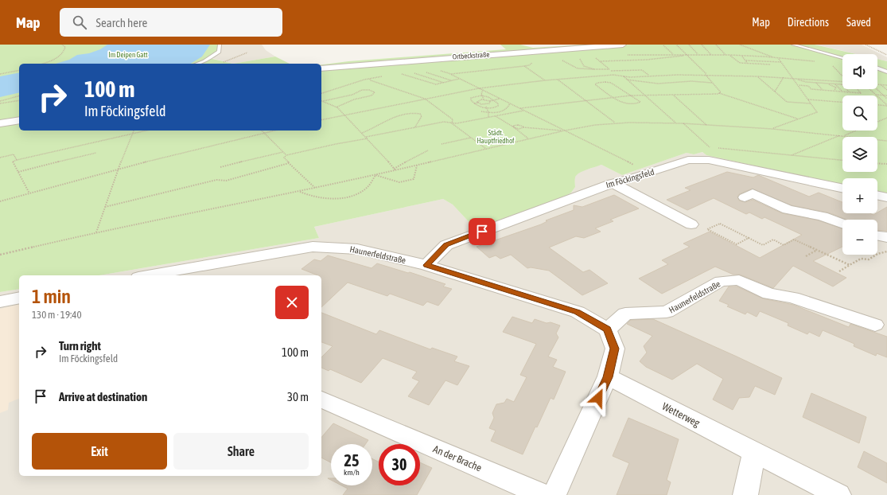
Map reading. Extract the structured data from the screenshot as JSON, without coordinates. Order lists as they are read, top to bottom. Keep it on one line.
{"streets":{"street":["Ortbeckstraße","Im Föckingsfeld","Haunerfeldstraße","Wetterweg","An der Brache"]},"crossings":[["Im Föckingsfeld","Haunerfeldstraße"]],"parks":["Im Deipen Gatt","Städt. Hauptfriedhof"],"page":{"header":"Map","search":"Search here","nav":["Map","Directions","Saved"],"map_buttons":["+","−"],"turn":["100 m","Im Föckingsfeld"],"heading":["1 min","130 m · 19:40"],"list":[{"name":"Turn right","note":"Im Föckingsfeld","value":"100 m"},{"name":"Arrive at destination","value":"30 m"}],"buttons":["Exit","Share"],"speed":"25 km/h","limit":"30"}}
